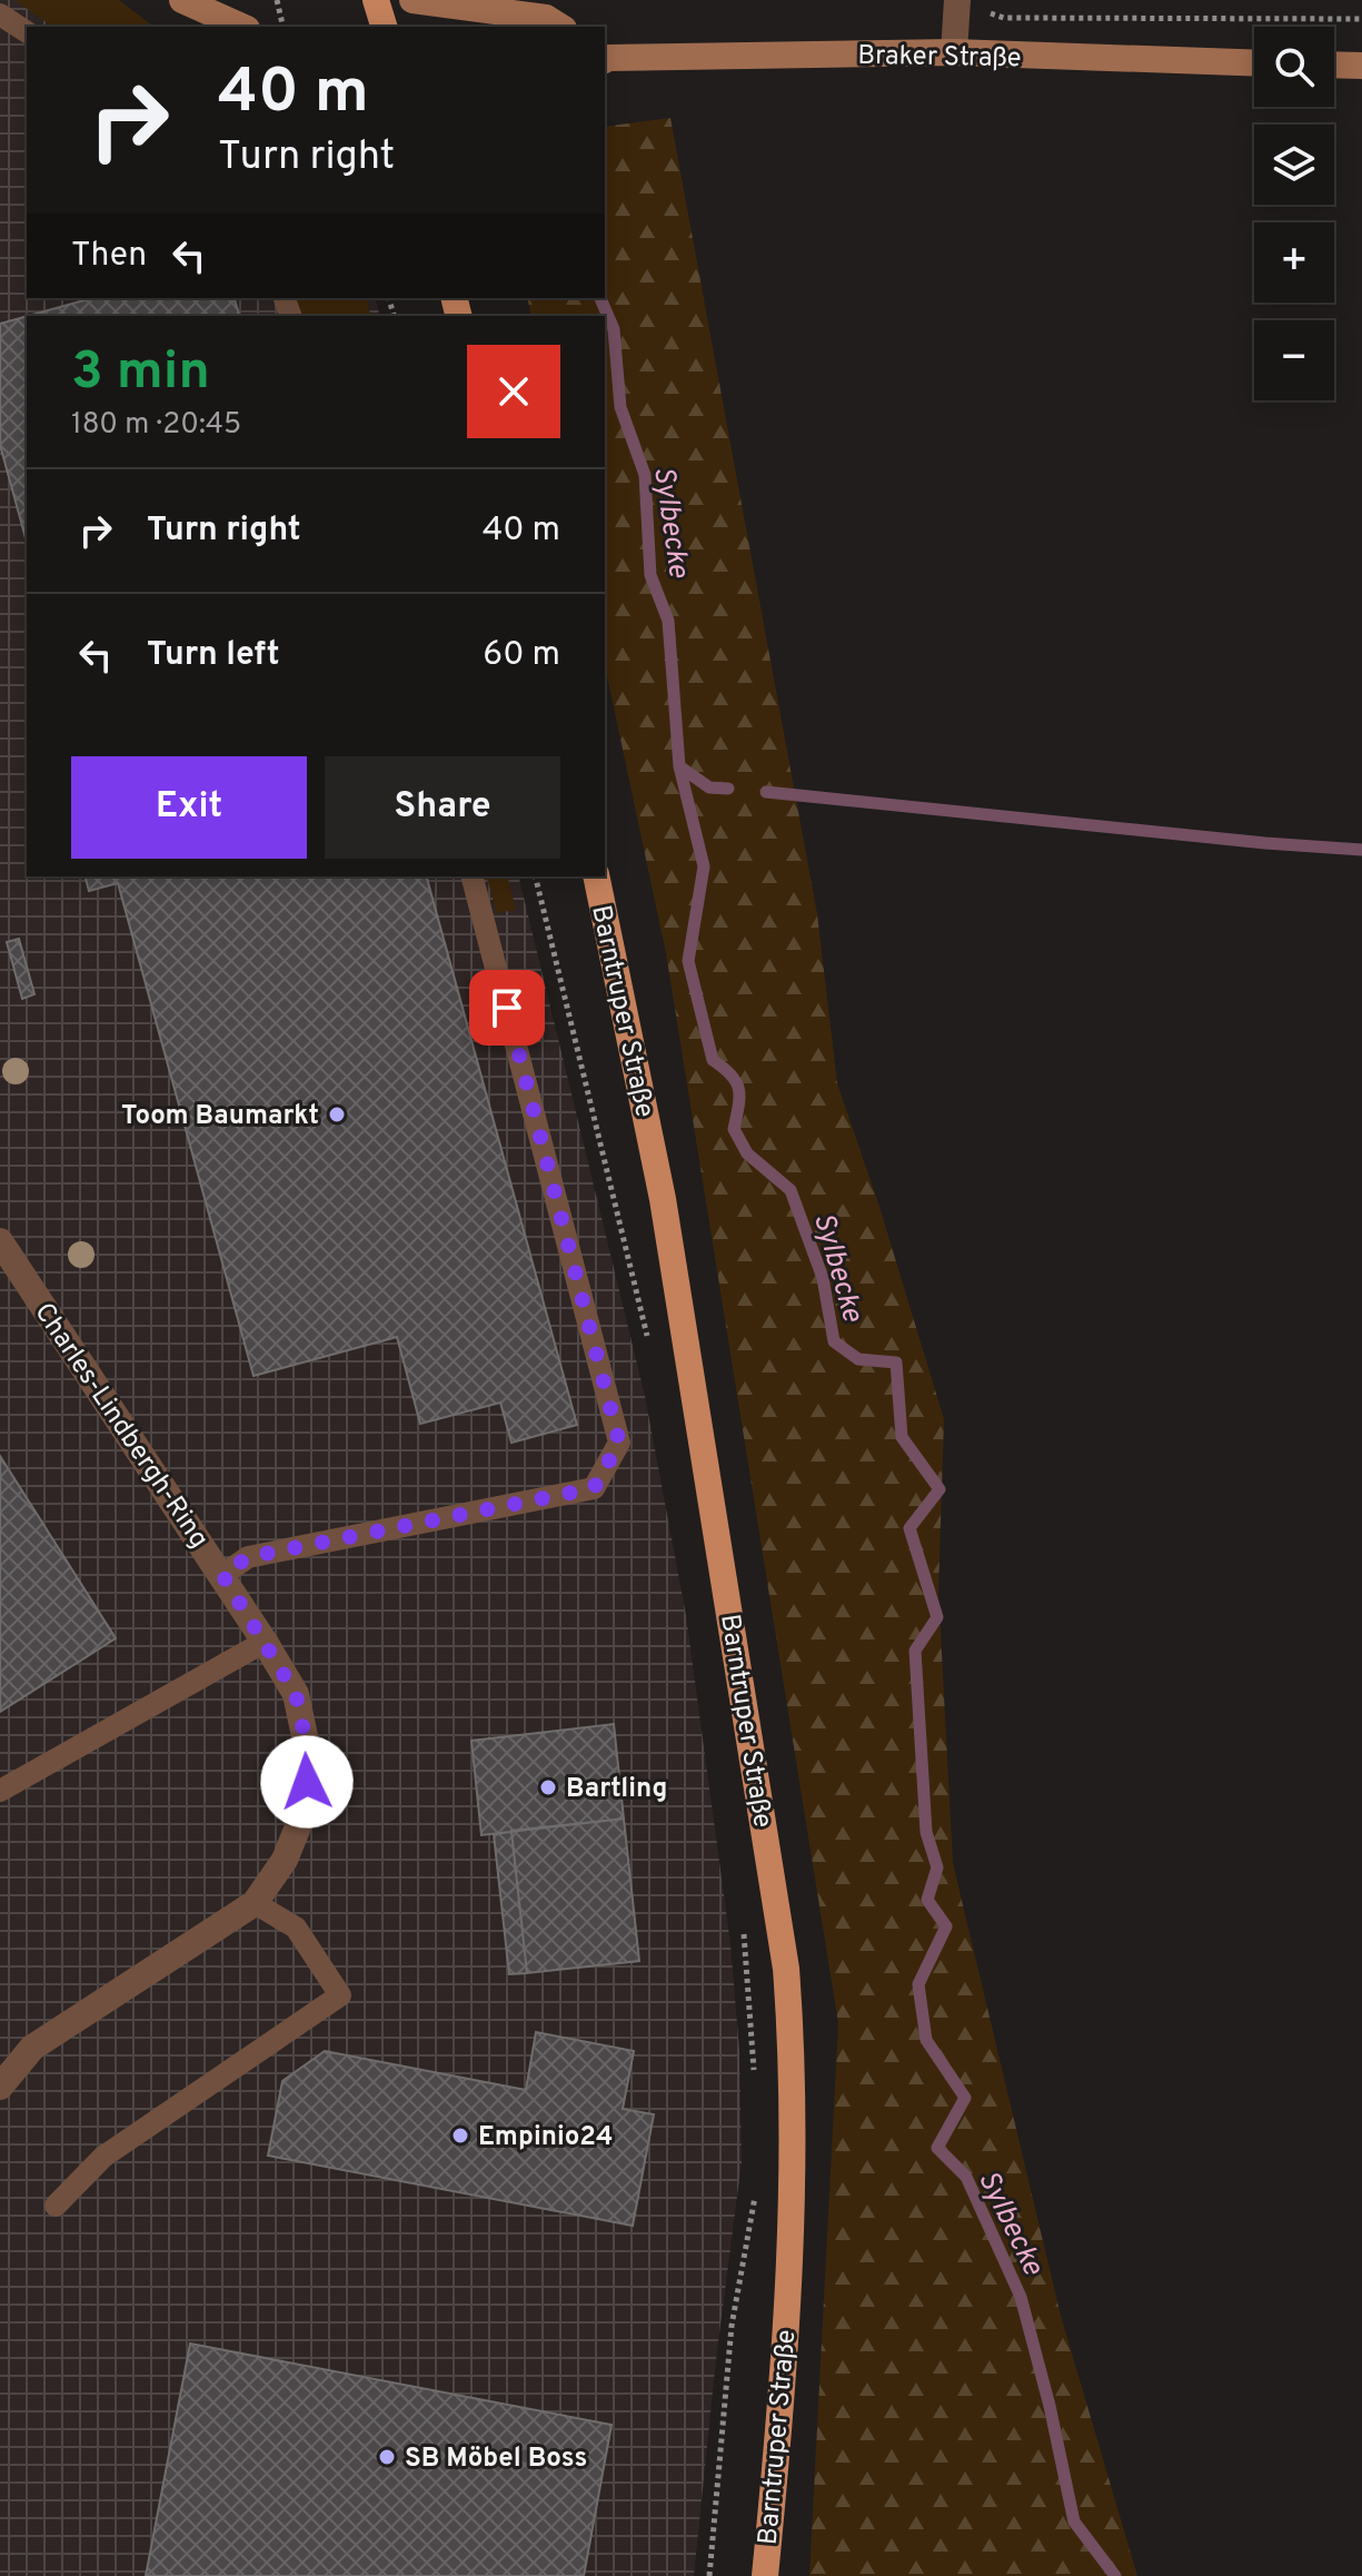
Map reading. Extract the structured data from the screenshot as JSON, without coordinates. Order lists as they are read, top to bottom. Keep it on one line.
{"streets":{"main road":["Barntruper Straße"],"street":["Braker Straße","Charles-Lindbergh-Ring"]},"water":["Sylbecke"],"places":["Toom Baumarkt","Bartling","Empinio24","SB Möbel Boss"],"page":{"map_buttons":["+","−"],"turn":["40 m","Turn right"],"then":"Then","heading":["3 min","180 m · 20:45"],"list":[{"name":"Turn right","value":"40 m"},{"name":"Turn left","value":"60 m"}],"buttons":["Exit","Share"]}}
